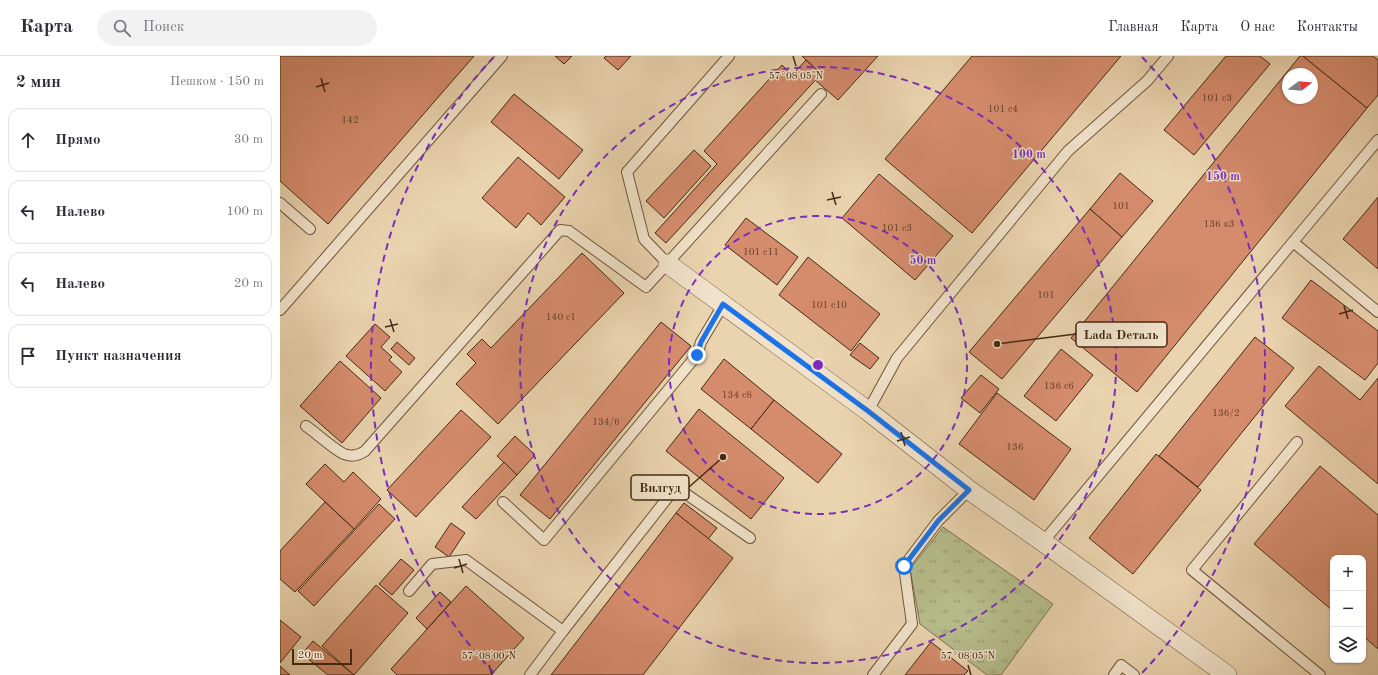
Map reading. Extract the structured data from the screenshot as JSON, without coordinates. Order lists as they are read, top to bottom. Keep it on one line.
{"places":["Lada Dеталь","Вилгуд"],"house_numbers":["101 с3","101 с4","142","101","136 к3","101 с3","101 с11","101","101 с10","140 с1","136 с6","134 с8","136/2","134/6","136"],"scale_bar":"20 m","north":"right","page":{"header":"Карта","search":"Поиск","nav":["Главная","Карта","О нас","Контакты"],"heading":["2 мин","Пешком · 150 m"],"list":[["Прямо","30 m"],["Налево","100 m"],["Налево","20 m"],"Пункт назначения"],"map_buttons":["+","−"],"scale":"20 m"},"coordinates":["57°08'05\"N","57°08'00\"N"],"rings":["100 m","150 m","50 m"]}
